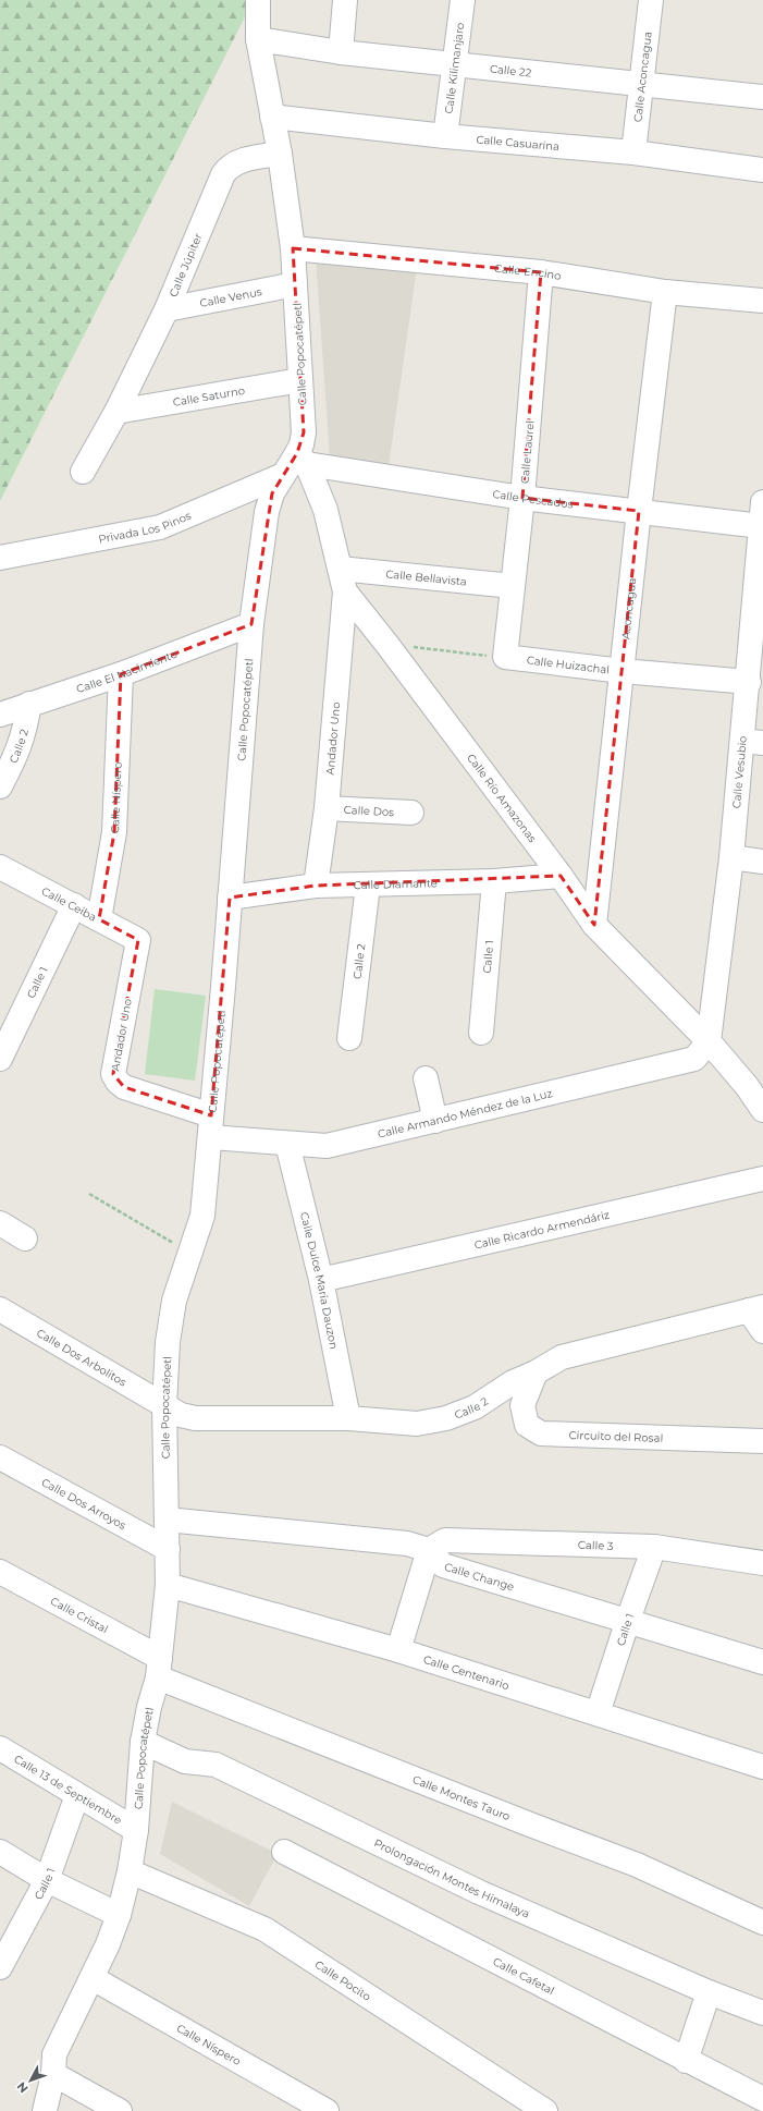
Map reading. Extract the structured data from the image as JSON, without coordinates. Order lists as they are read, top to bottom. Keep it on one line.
{"streets":{"street":["Calle Kilimanjaro","Calle 22","Calle Aconcagua","Calle Casuarina","Calle Júpiter","Calle Encino","Calle Venus","Calle Popocatépetl","Calle Saturno","Calle Laurel","Calle Pescados","Privada Los Pinos","Calle Bellavista","Aconcagua","Calle Huizachal","Calle El Nacimiento","Andador Uno","Calle 2","Calle Vesubio","Calle Níspero","Calle Río Amazonas","Calle Dos","Calle Diamante","Calle Ceiba","Calle 1","Calle Armando Méndez de la Luz","Calle Ricardo Armendáriz","Calle Dulce María Dauzon","Calle Dos Arbolitos","Circuito del Rosal","Calle Dos Arroyos","Calle 3","Calle Change","Calle Cristal","Calle Centenario","Calle 13 de Septiembre","Calle Montes Tauro","Prolongación Montes Himalaya","Calle Cafetal","Calle Pocito"]},"crossings":[["Calle Kilimanjaro","Calle 22"],["Calle Kilimanjaro","Calle Casuarina"],["Calle 22","Calle Aconcagua"],["Calle 22","Calle Popocatépetl"],["Calle Aconcagua","Calle Casuarina"],["Calle Casuarina","Calle Popocatépetl"],["Calle Júpiter","Calle Venus"],["Calle Júpiter","Calle Popocatépetl"],["Calle Júpiter","Calle Saturno"],["Calle Encino","Calle Popocatépetl"],["Calle Encino","Calle Laurel"],["Calle Encino","Aconcagua"],["Calle Venus","Calle Popocatépetl"],["Calle Popocatépetl","Calle Saturno"],["Calle Popocatépetl","Calle Pescados"],["Calle Popocatépetl","Privada Los Pinos"],["Calle Popocatépetl","Calle El Nacimiento"],["Calle Popocatépetl","Andador Uno"],["Calle Popocatépetl","Calle 2"],["Calle Popocatépetl","Calle Níspero"],["Calle Popocatépetl","Calle Río Amazonas"],["Calle Popocatépetl","Calle Diamante"],["Calle Popocatépetl","Calle Armando Méndez de la Luz"],["Calle Popocatépetl","Calle Dos Arbolitos"],["Calle Popocatépetl","Calle Dos Arroyos"],["Calle Popocatépetl","Calle Change"],["Calle Popocatépetl","Calle Cristal"],["Calle Popocatépetl","Calle Centenario"],["Calle Popocatépetl","Calle 13 de Septiembre"],["Calle Popocatépetl","Calle Montes Tauro"],["Calle Popocatépetl","Prolongación Montes Himalaya"],["Calle Popocatépetl","Calle Pocito"],["Calle Laurel","Calle Pescados"],["Calle Laurel","Calle Bellavista"],["Calle Laurel","Calle Huizachal"],["Calle Pescados","Aconcagua"],["Calle Pescados","Calle Vesubio"],["Calle Pescados","Calle Río Amazonas"],["Calle Bellavista","Calle Río Amazonas"],["Aconcagua","Calle Huizachal"],["Aconcagua","Calle Río Amazonas"],["Calle Huizachal","Calle Vesubio"],["Calle El Nacimiento","Calle 2"],["Calle El Nacimiento","Calle Níspero"],["Andador Uno","Calle Río Amazonas"],["Andador Uno","Calle Dos"],["Andador Uno","Calle Diamante"],["Andador Uno","Calle Ceiba"],["Andador Uno","Calle Armando Méndez de la Luz"],["Calle 2","Calle Diamante"],["Calle 2","Calle Dulce María Dauzon"],["Calle 2","Calle Dos Arbolitos"],["Calle 2","Circuito del Rosal"],["Calle Vesubio","Calle Río Amazonas"],["Calle Vesubio","Calle Armando Méndez de la Luz"],["Calle Níspero","Calle Ceiba"],["Calle Río Amazonas","Calle Diamante"],["Calle Río Amazonas","Calle Armando Méndez de la Luz"],["Calle Diamante","Calle 1"],["Calle Ceiba","Calle 1"],["Calle 1","Calle 3"],["Calle 1","Calle Change"],["Calle 1","Calle Centenario"],["Calle 1","Calle 13 de Septiembre"],["Calle Armando Méndez de la Luz","Calle Dulce María Dauzon"],["Calle Ricardo Armendáriz","Calle Dulce María Dauzon"],["Calle 3","Calle Change"],["Calle Cristal","Calle Montes Tauro"]],"north":"bottom left"}
